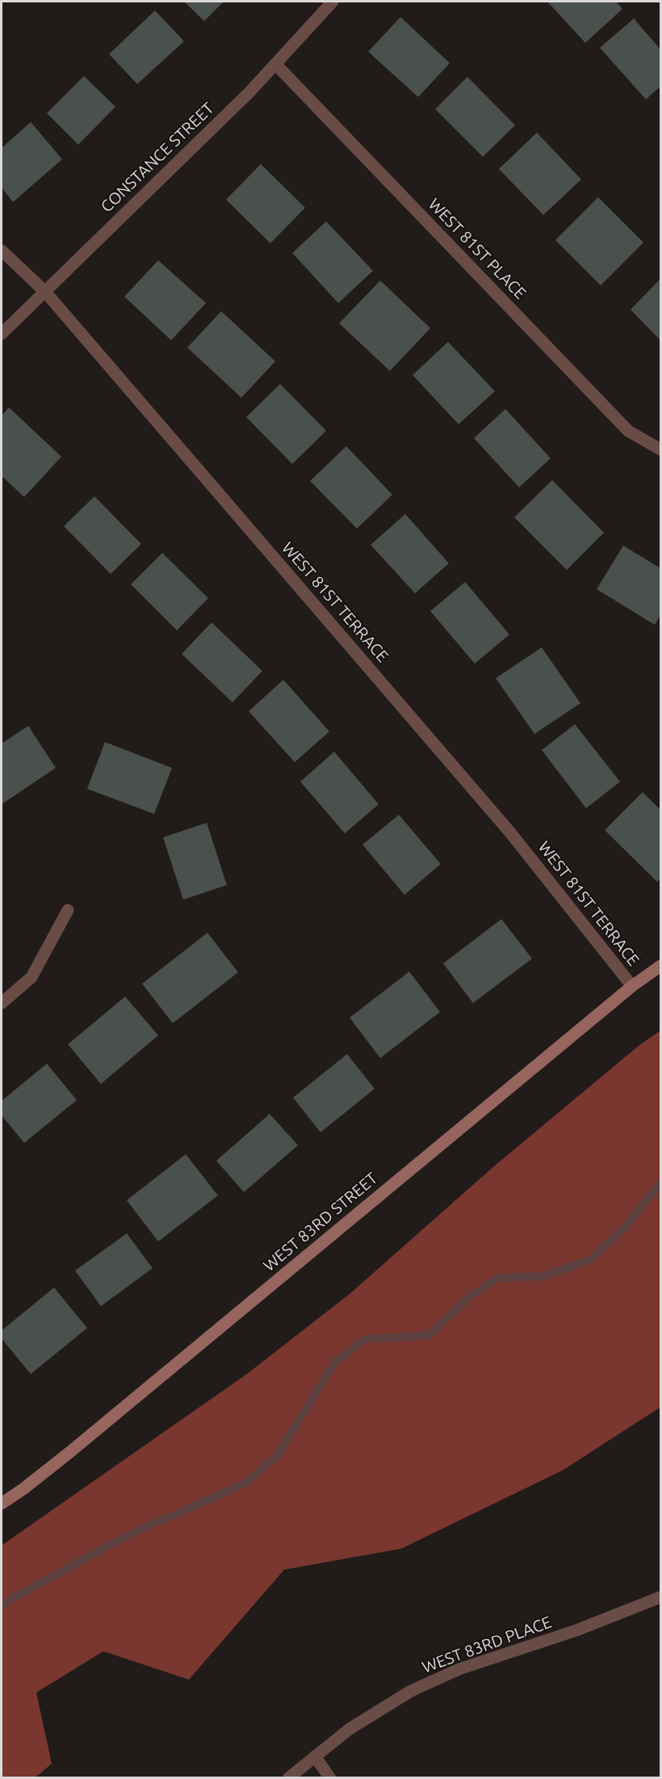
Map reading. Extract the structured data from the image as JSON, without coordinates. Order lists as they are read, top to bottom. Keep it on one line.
{"streets":{"street":["CONSTANCE STREET","WEST 81ST PLACE","WEST 81ST TERRACE","WEST 83RD STREET","WEST 83RD PLACE"]},"crossings":[["CONSTANCE STREET","WEST 81ST PLACE"],["CONSTANCE STREET","WEST 81ST TERRACE"],["WEST 81ST TERRACE","WEST 83RD STREET"]]}
